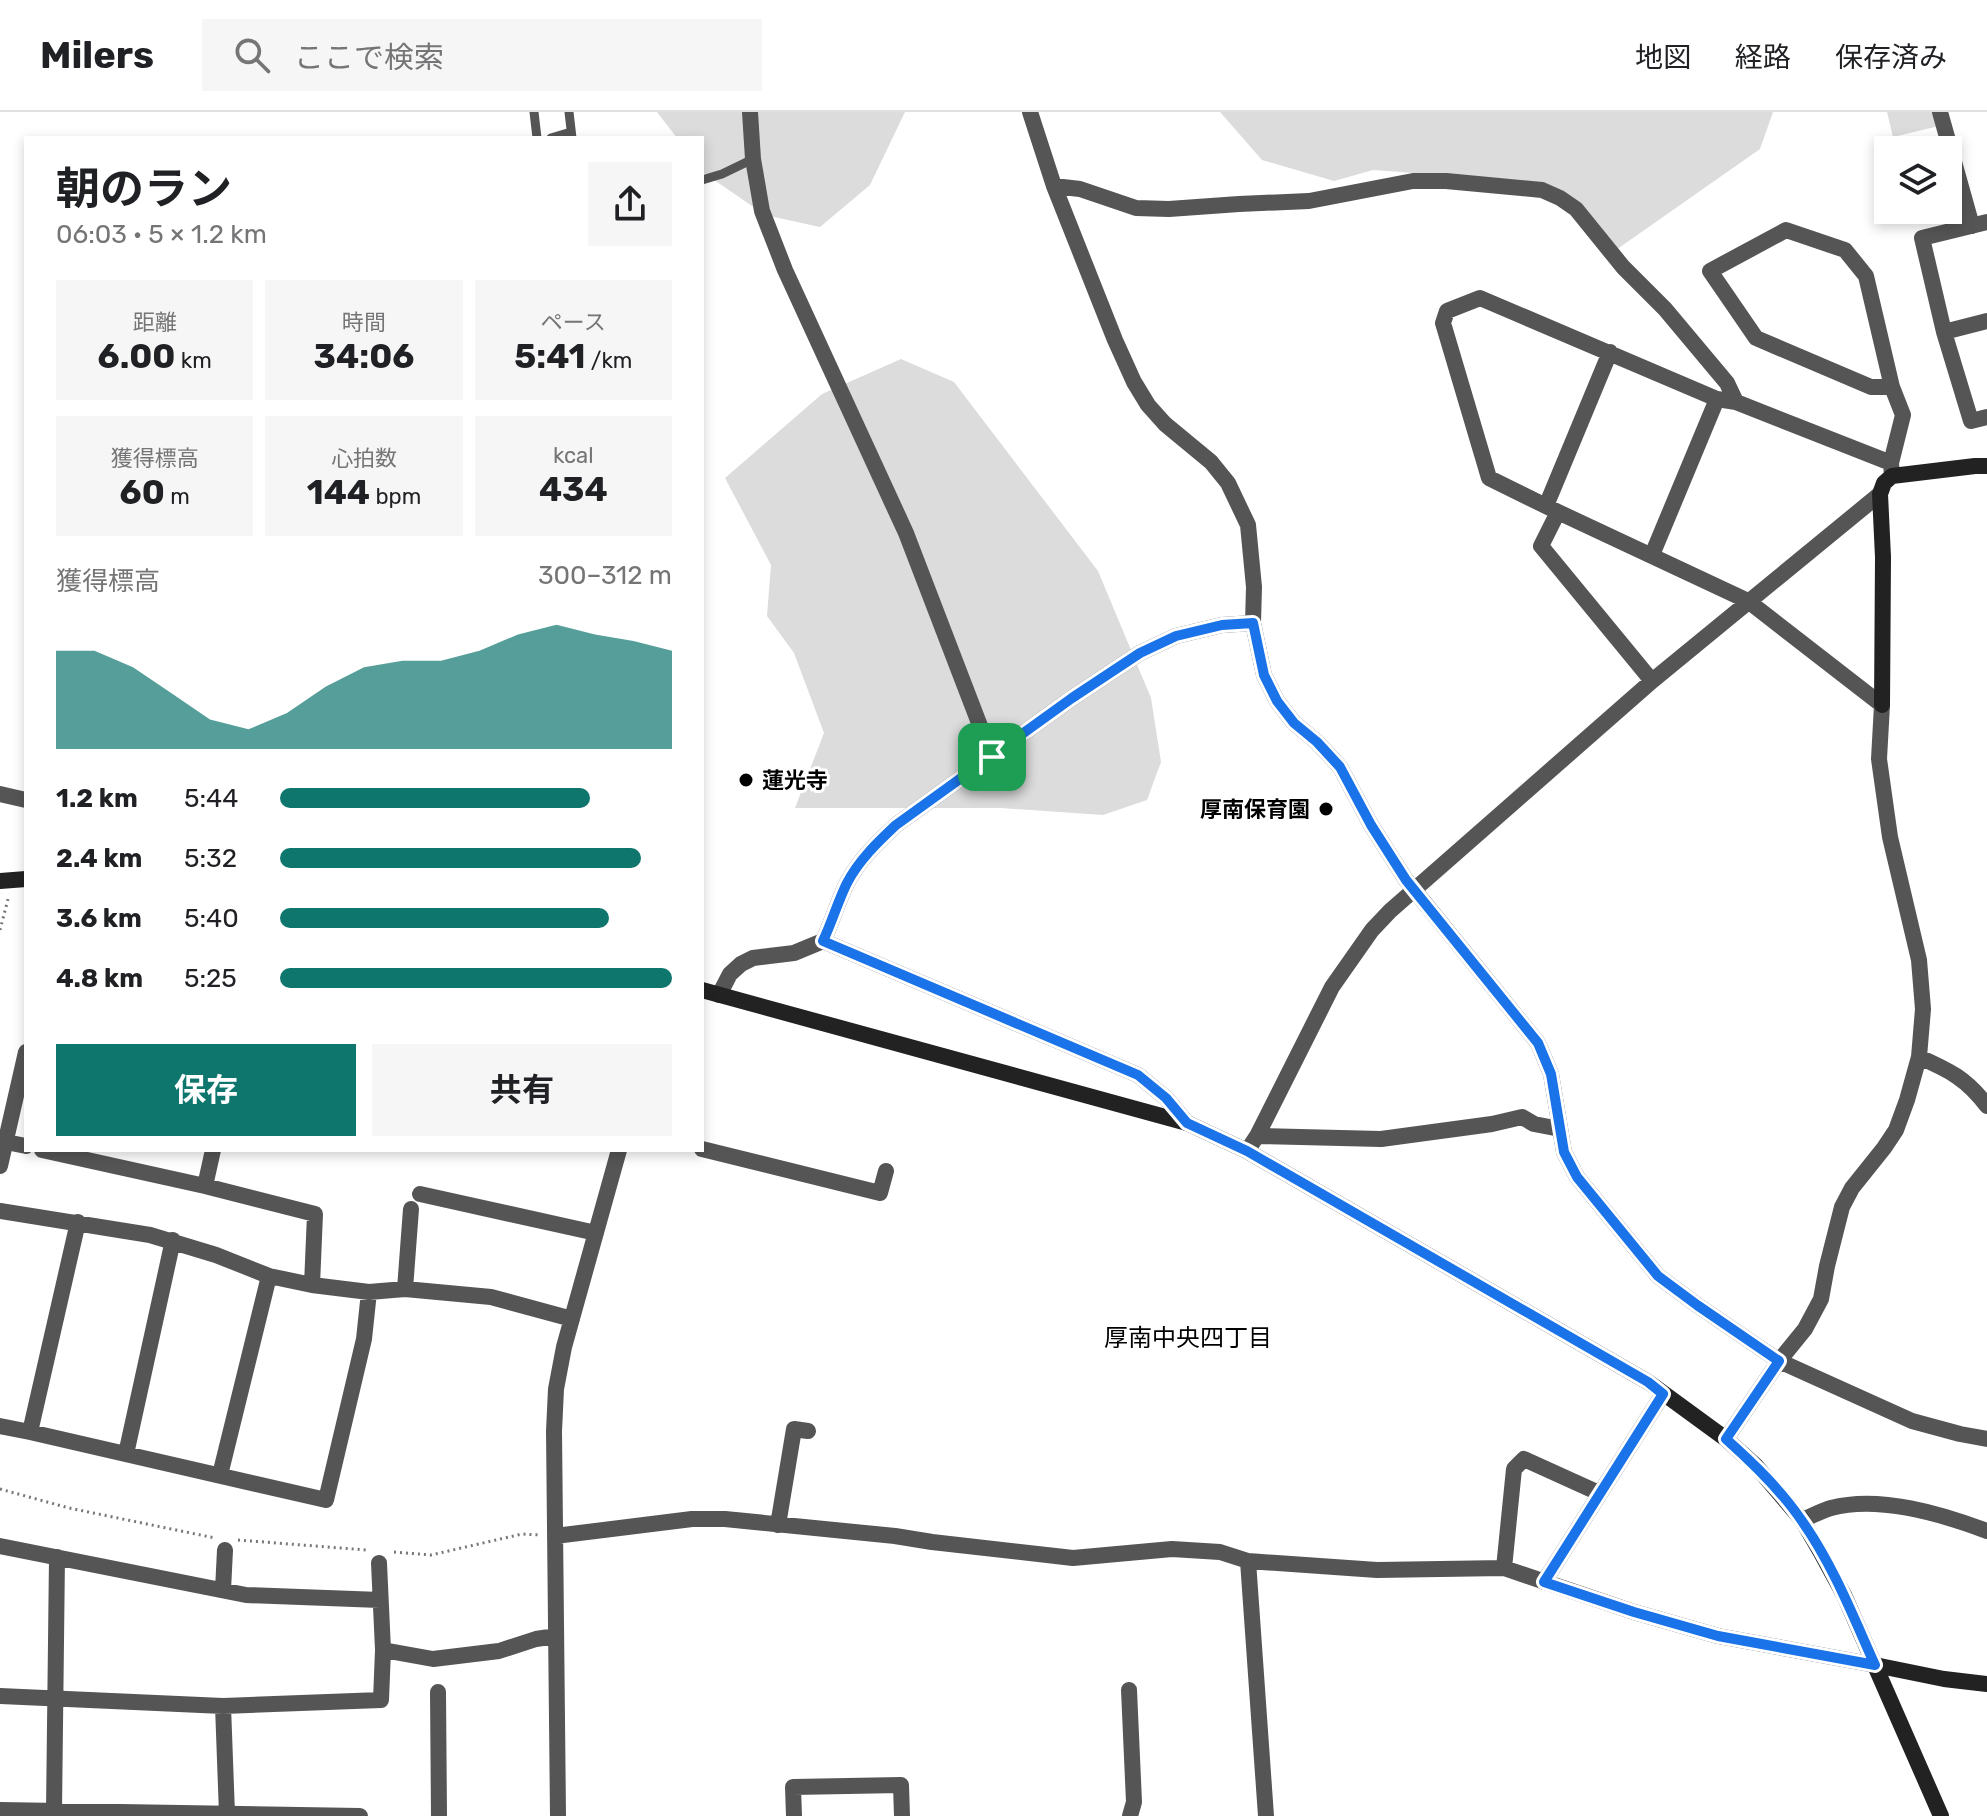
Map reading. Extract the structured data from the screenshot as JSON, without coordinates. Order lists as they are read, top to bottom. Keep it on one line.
{"districts":["厚南中央四丁目"],"places":["蓮光寺","厚南保育園"],"page":{"header":"Milers","search":"ここで検索","nav":["地図","経路","保存済み"],"heading":["朝のラン","06:03 · 5 × 1.2 km"],"stats":[["距離","6.00 km"],["時間","34:06"],["ペース","5:41 /km"],["獲得標高","60 m"],["心拍数","144 bpm"],["kcal","434"]],"chart":["獲得標高","300–312 m"],"list":[{"name":"1.2 km","note":"5:44"},{"name":"2.4 km","note":"5:32"},{"name":"3.6 km","note":"5:40"},{"name":"4.8 km","note":"5:25"}],"buttons":["保存","共有"]}}
